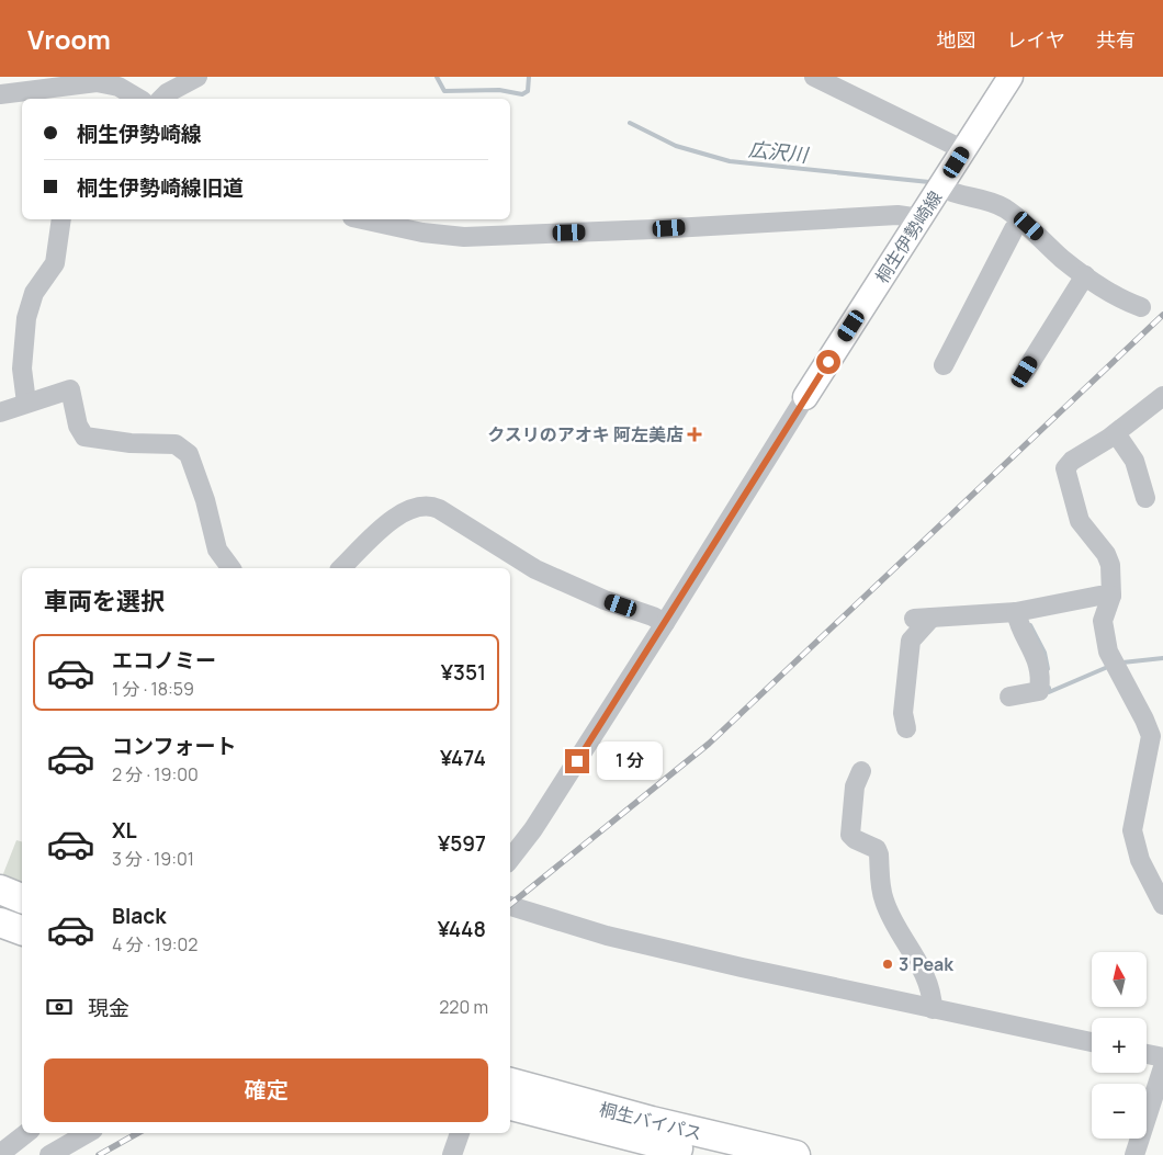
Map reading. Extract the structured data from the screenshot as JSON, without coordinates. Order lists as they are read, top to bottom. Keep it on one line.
{"streets":{"highway":["桐生バイパス"],"main road":["桐生伊勢崎線"]},"water":["広沢川"],"places":{"health":["クスリのアオキ 阿左美店"],"other":["3 Peak"]},"north":"top","page":{"header":"Vroom","nav":["地図","レイヤ","共有"],"banner":["桐生伊勢崎線","桐生伊勢崎線旧道"],"heading":"車両を選択","list":[{"name":"エコノミー","note":"1 分 · 18:59","value":"¥351"},{"name":"コンフォート","note":"2 分 · 19:00","value":"¥474"},{"name":"XL","note":"3 分 · 19:01","value":"¥597"},{"name":"Black","note":"4 分 · 19:02","value":"¥448"}],"bubble":"1 分","map_buttons":["+","−"],"pay":["現金","220 m"],"buttons":"確定"}}
